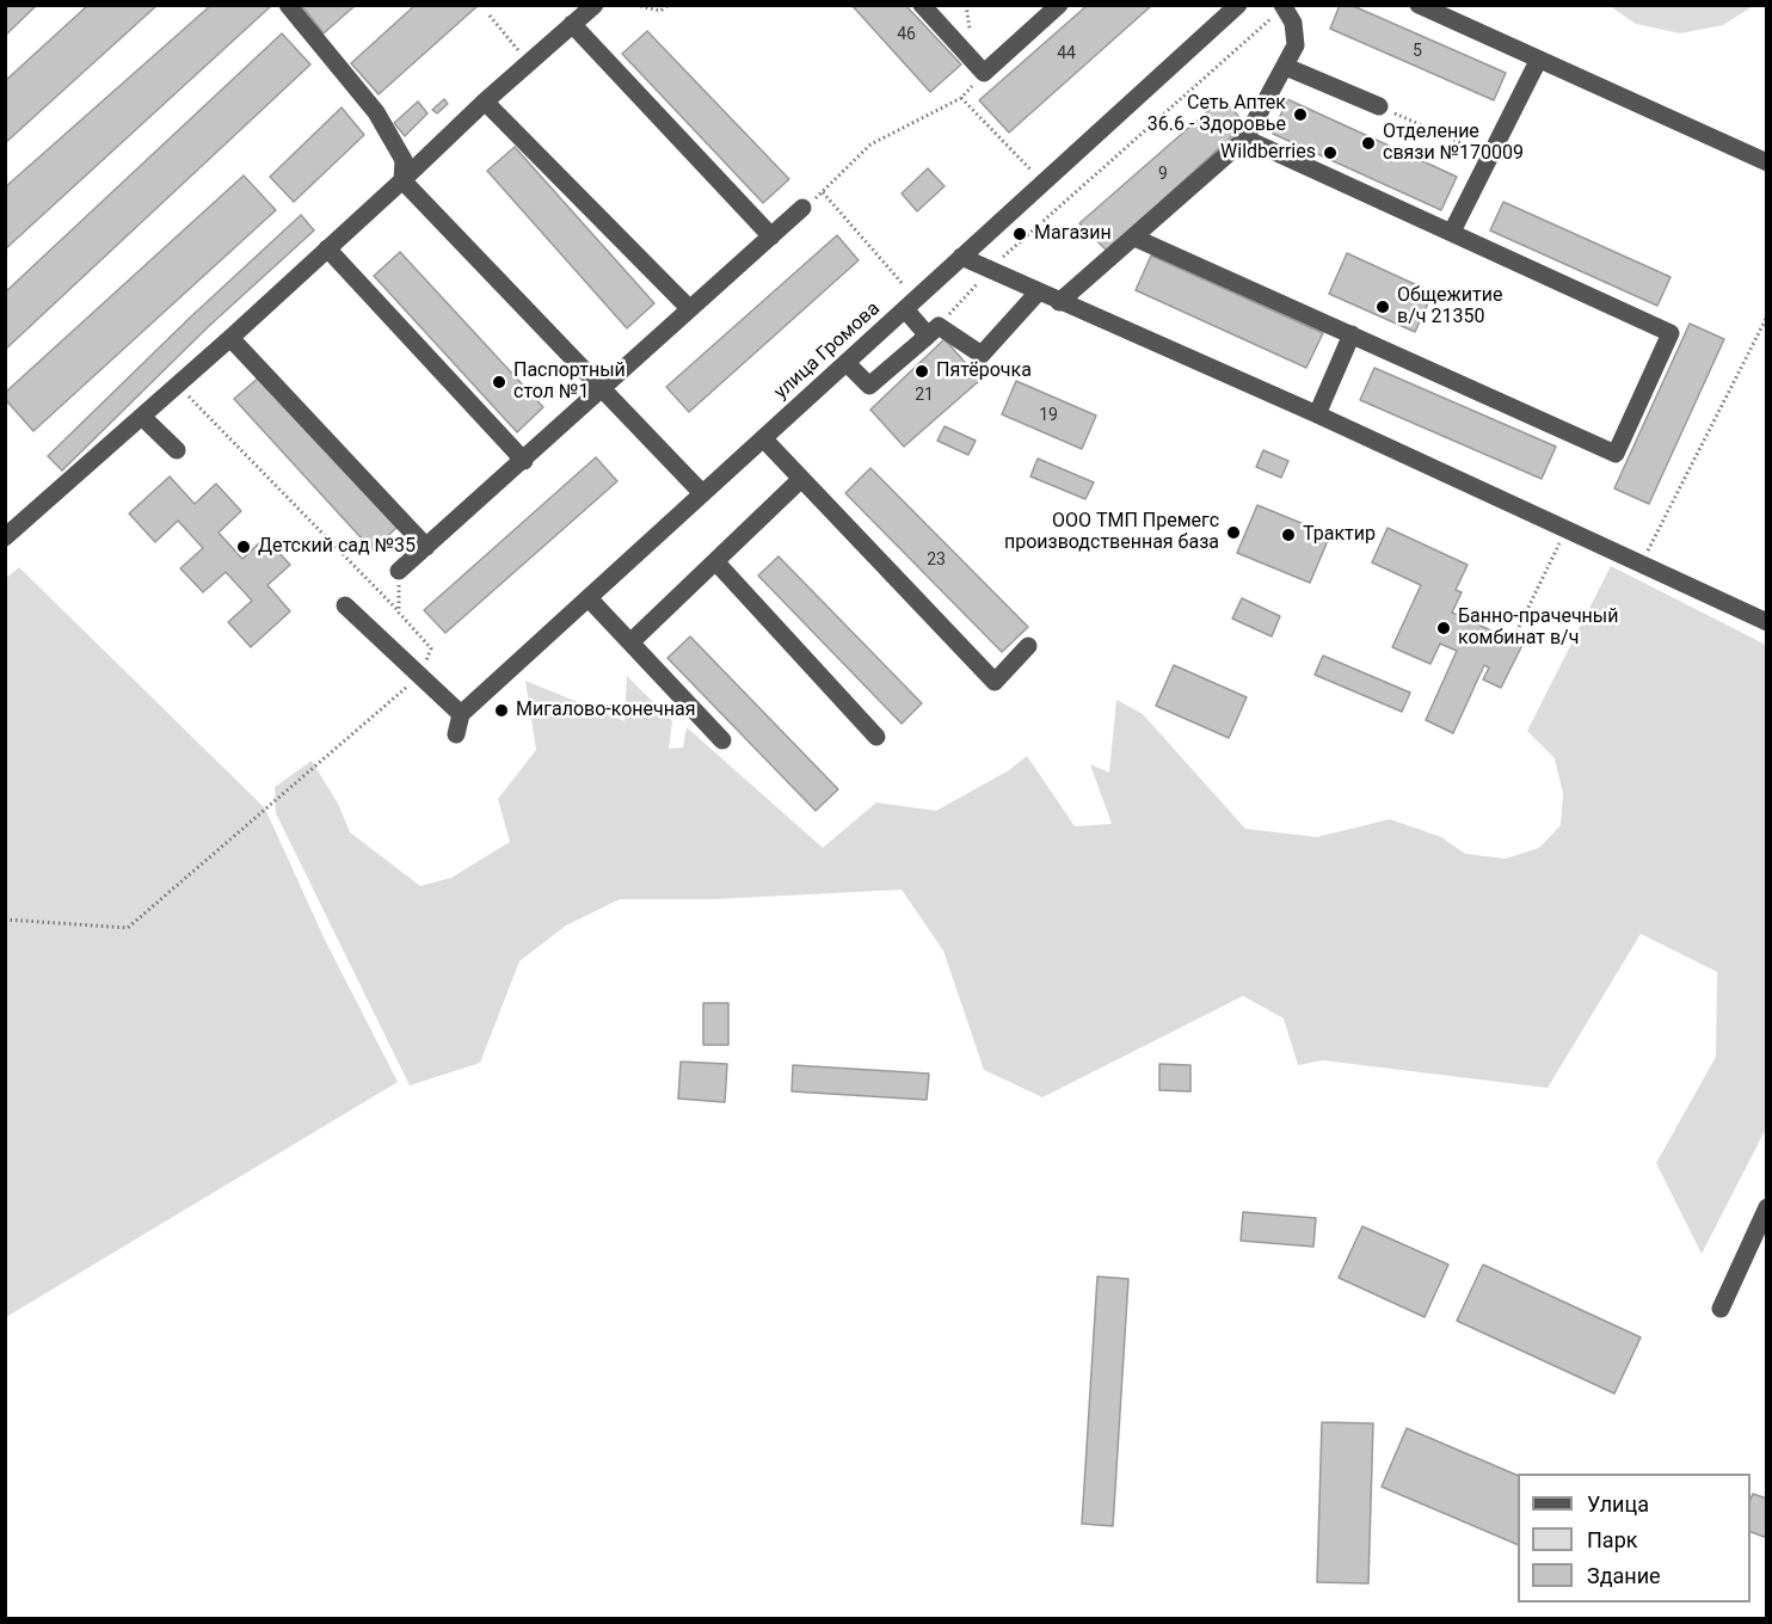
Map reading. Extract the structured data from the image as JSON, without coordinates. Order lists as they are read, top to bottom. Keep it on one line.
{"streets":{"street":["улица Громова"]},"places":["Сеть Аптек 36.6 - Здоровье","Отделение связи №170009","Wildberries","Магазин","Общежитие в/ч 21350","Пятёрочка","Паспортный стол №1","ООО ТМП Премегс производственная база","Трактир","Детский сад №35","Банно-прачечный комбинат в/ч","Мигалово-конечная"],"house_numbers":["46","5","44","9","21","19","23"],"legend":["Улица","Парк","Здание"]}
